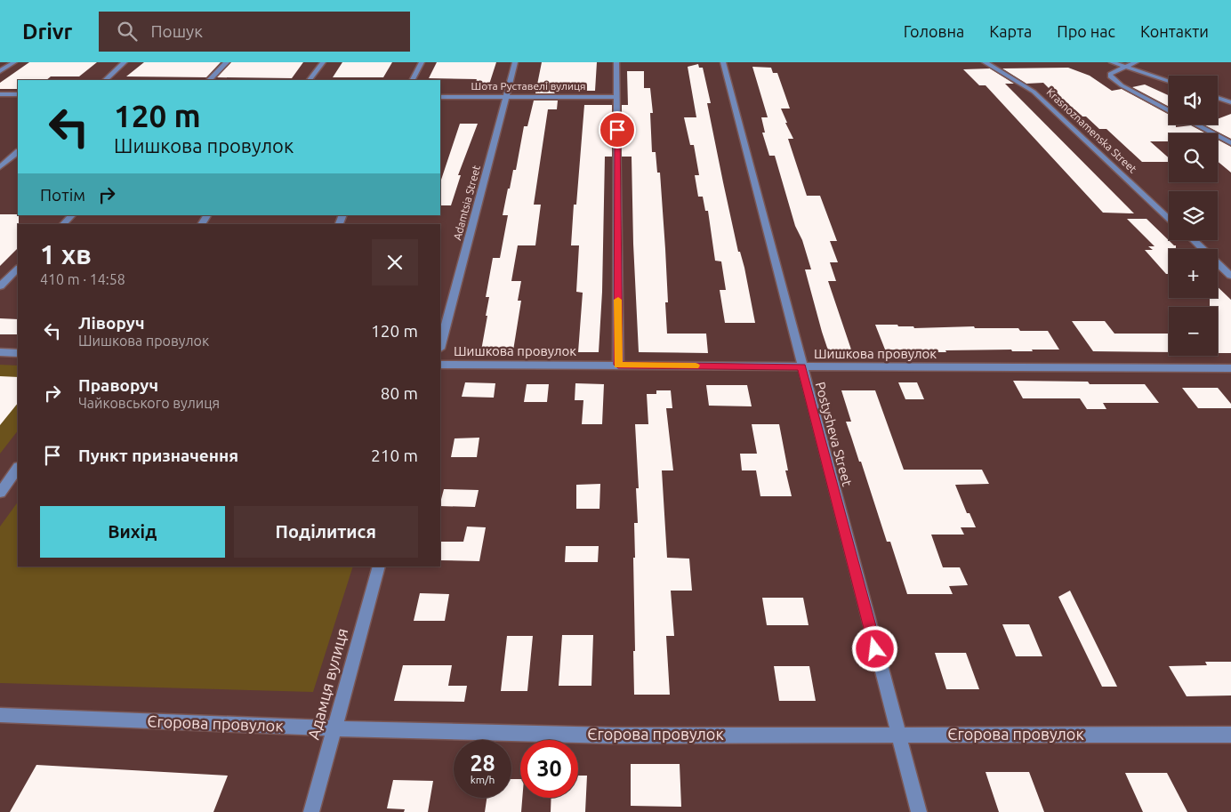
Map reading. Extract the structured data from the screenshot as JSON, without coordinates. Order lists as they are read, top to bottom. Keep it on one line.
{"streets":{"street":["Шота Руставелі вулиця","Krasnoznamenska Street","Adamtsia Street","Шишкова провулок","Postysheva Street","Адамця вулиця","Єгорова провулок"]},"crossings":[["Шота Руставелі вулиця","Adamtsia Street"],["Шишкова провулок","Postysheva Street"],["Postysheva Street","Єгорова провулок"],["Адамця вулиця","Єгорова провулок"]],"page":{"header":"Drivr","search":"Пошук","nav":["Головна","Карта","Про нас","Контакти"],"map_buttons":["+","−"],"turn":["120 m","Шишкова провулок"],"then":"Потім","heading":["1 хв","410 m · 14:58"],"list":[{"name":"Ліворуч","note":"Шишкова провулок","value":"120 m"},{"name":"Праворуч","note":"Чайковського вулиця","value":"80 m"},{"name":"Пункт призначення","value":"210 m"}],"buttons":["Вихід","Поділитися"],"speed":"28 km/h","limit":"30"}}
